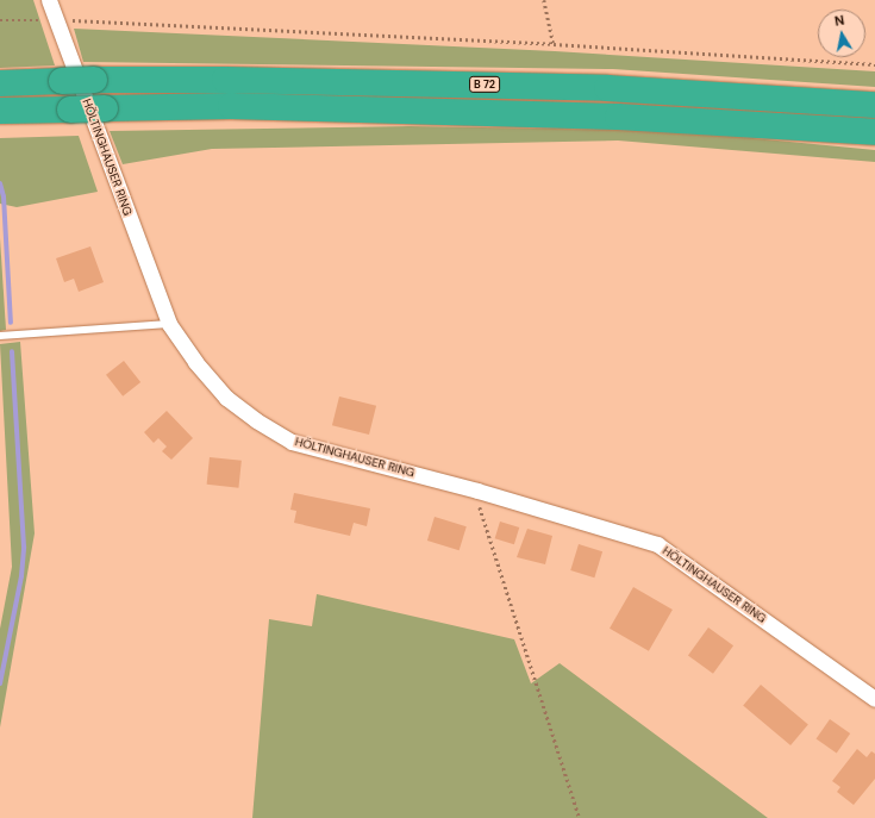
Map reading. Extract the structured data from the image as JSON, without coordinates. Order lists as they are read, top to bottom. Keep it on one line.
{"streets":{"highway":["B 72"],"street":["HÖLTINGHAUSER RING"]},"north":"top"}
